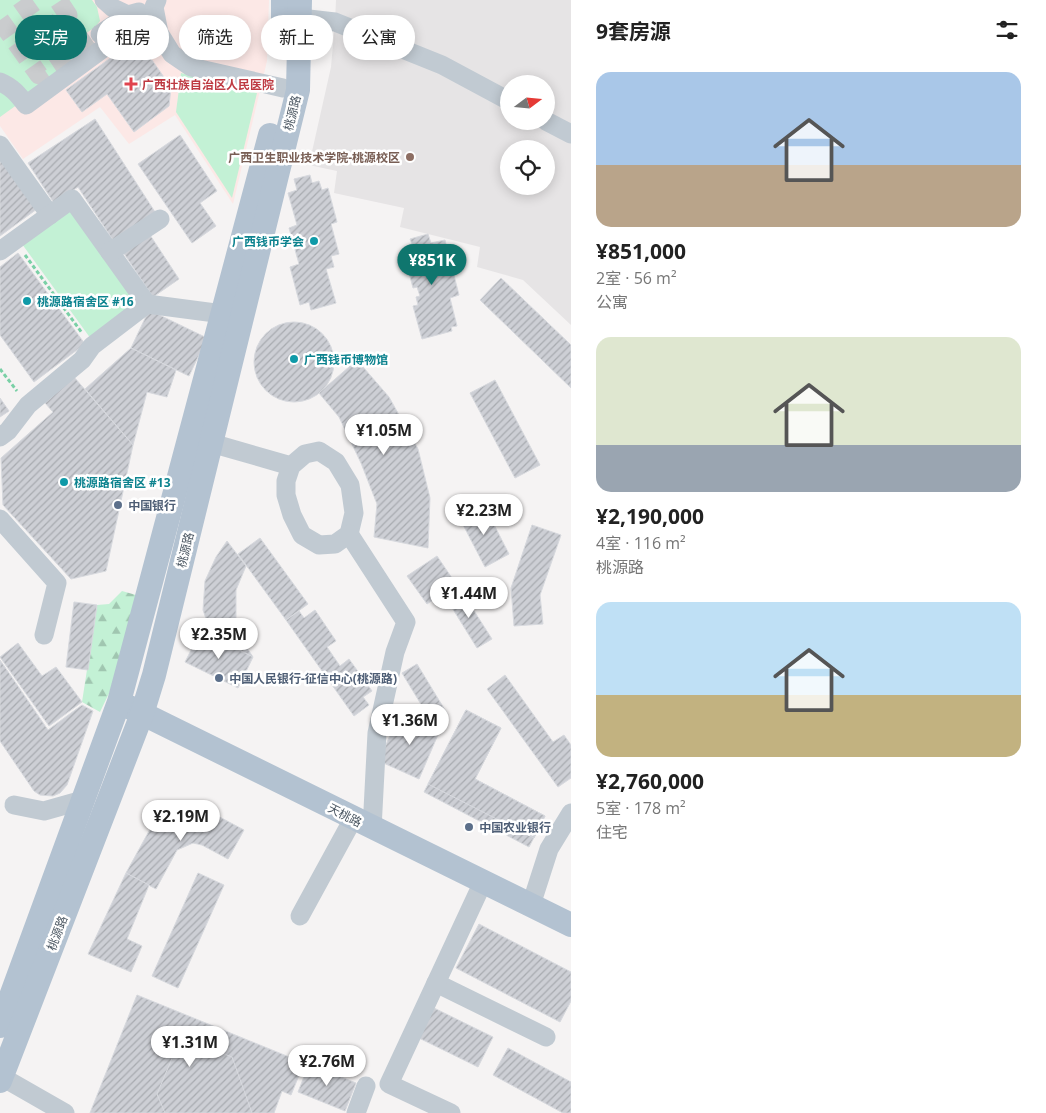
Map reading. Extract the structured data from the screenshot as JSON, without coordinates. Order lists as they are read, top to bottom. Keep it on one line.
{"streets":{"main road":["桃源路","天桃路"]},"crossings":[["桃源路","天桃路"]],"places":{"health":["广西壮族自治区人民医院"],"other":["广西卫生职业技术学院-桃源校区","广西钱币学会","桃源路宿舍区 #16","广西钱币博物馆","桃源路宿舍区 #13","中国银行","中国人民银行-征信中心(桃源路)","中国农业银行"]},"north":"right","page":{"heading":"9套房源","chip":["买房","租房","筛选","新上","公寓"],"list":[{"name":"¥851,000","note":"2室 · 56 m² · 公寓"},{"name":"¥2,190,000","note":"4室 · 116 m² · 桃源路"},{"name":"¥2,760,000","note":"5室 · 178 m² · 住宅"}],"price":["¥851K","¥1.05M","¥2.23M","¥1.44M","¥2.35M","¥1.36M","¥2.19M","¥1.31M","¥2.76M"]}}
